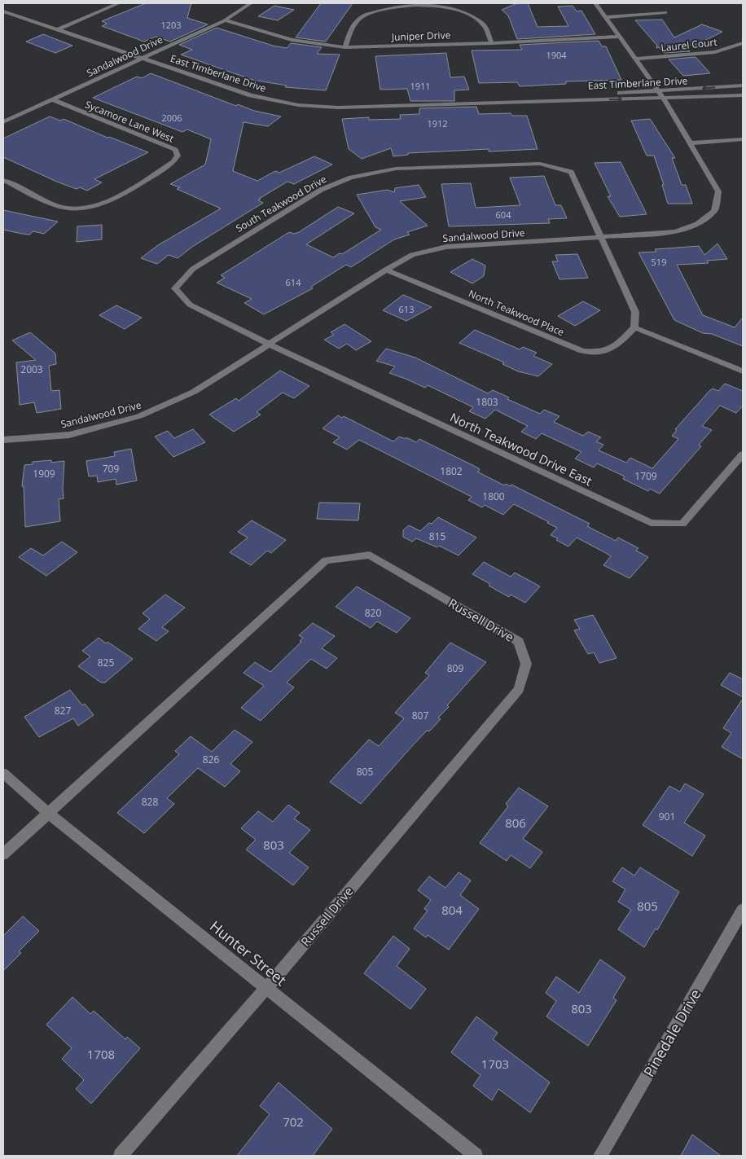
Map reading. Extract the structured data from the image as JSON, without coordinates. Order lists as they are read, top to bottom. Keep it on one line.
{"streets":{"street":["Juniper Drive","Laurel Court","Sandalwood Drive","East Timberlane Drive","Sycamore Lane West","South Teakwood Drive","North Teakwood Place","North Teakwood Drive East","Russell Drive","Hunter Street","Pinedale Drive"]},"crossings":[["Juniper Drive","Sandalwood Drive"],["Laurel Court","Sandalwood Drive"],["Sandalwood Drive","East Timberlane Drive"],["Sandalwood Drive","Sycamore Lane West"],["Sandalwood Drive","South Teakwood Drive"],["Sandalwood Drive","North Teakwood Place"],["Sandalwood Drive","North Teakwood Drive East"],["South Teakwood Drive","North Teakwood Drive East"],["Russell Drive","Hunter Street"]],"house_numbers":["1203","1904","1911","2006","1912","604","519","614","613","2003","1803","709","1802","1909","1709","1800","815","820","825","809","827","807","826","805","828","901","806","803","805","804","803","1708","1703","702"]}
